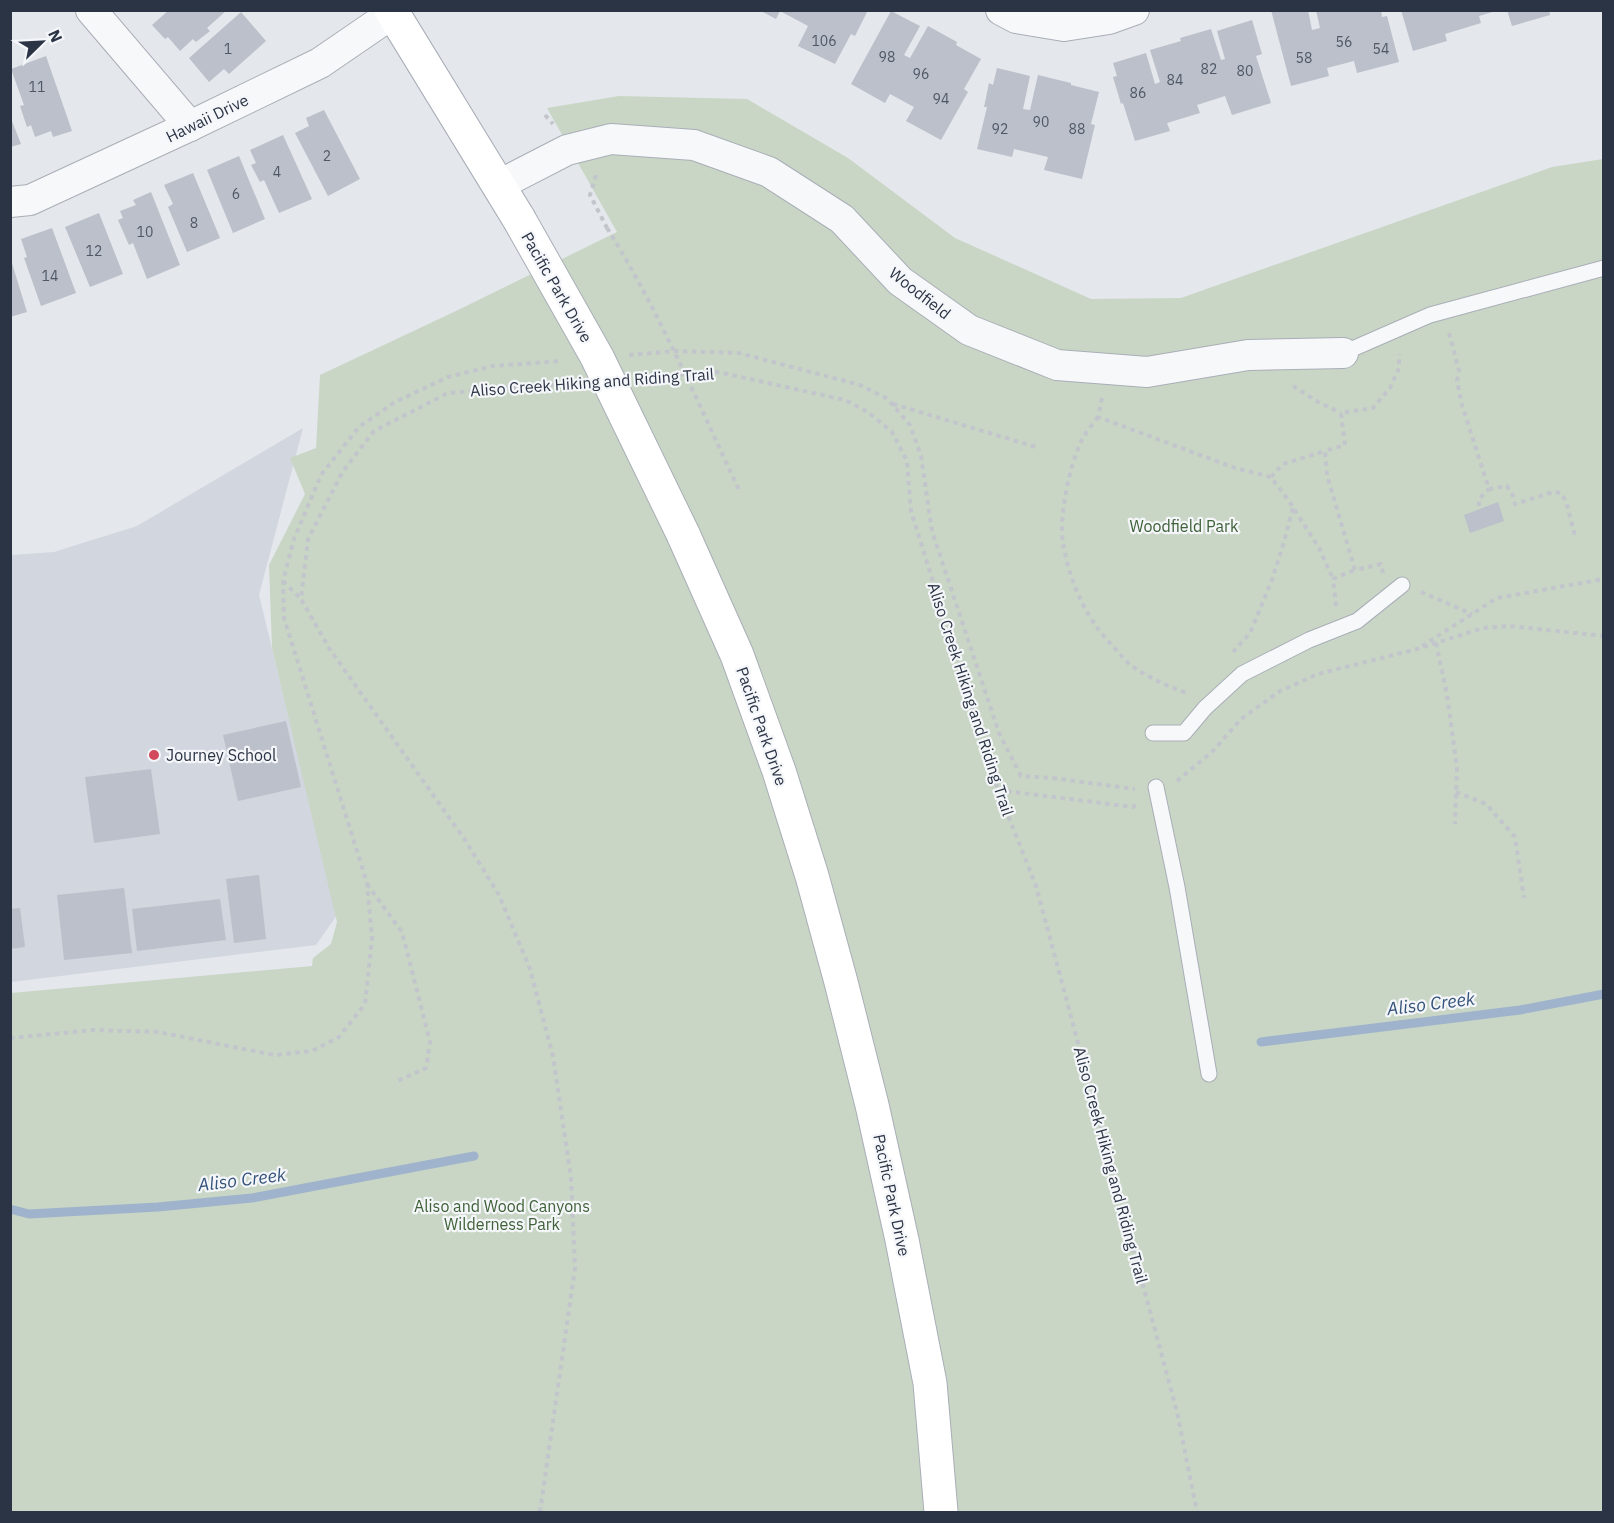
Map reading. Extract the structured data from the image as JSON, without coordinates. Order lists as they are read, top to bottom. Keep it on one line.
{"streets":{"main road":["Pacific Park Drive"],"street":["Hawaii Drive","Woodfield"],"path":["Aliso Creek Hiking and Riding Trail"]},"crossings":[["Hawaii Drive","Pacific Park Drive"],["Pacific Park Drive","Woodfield"]],"water":["Aliso Creek"],"parks":["Woodfield Park","Aliso and Wood Canyons Wilderness Park"],"places":["Journey School"],"house_numbers":["106","56","1","54","98","58","82","80","96","84","11","86","94","90","92","88","2","4","6","8","10","12","14"],"north":"top right"}
